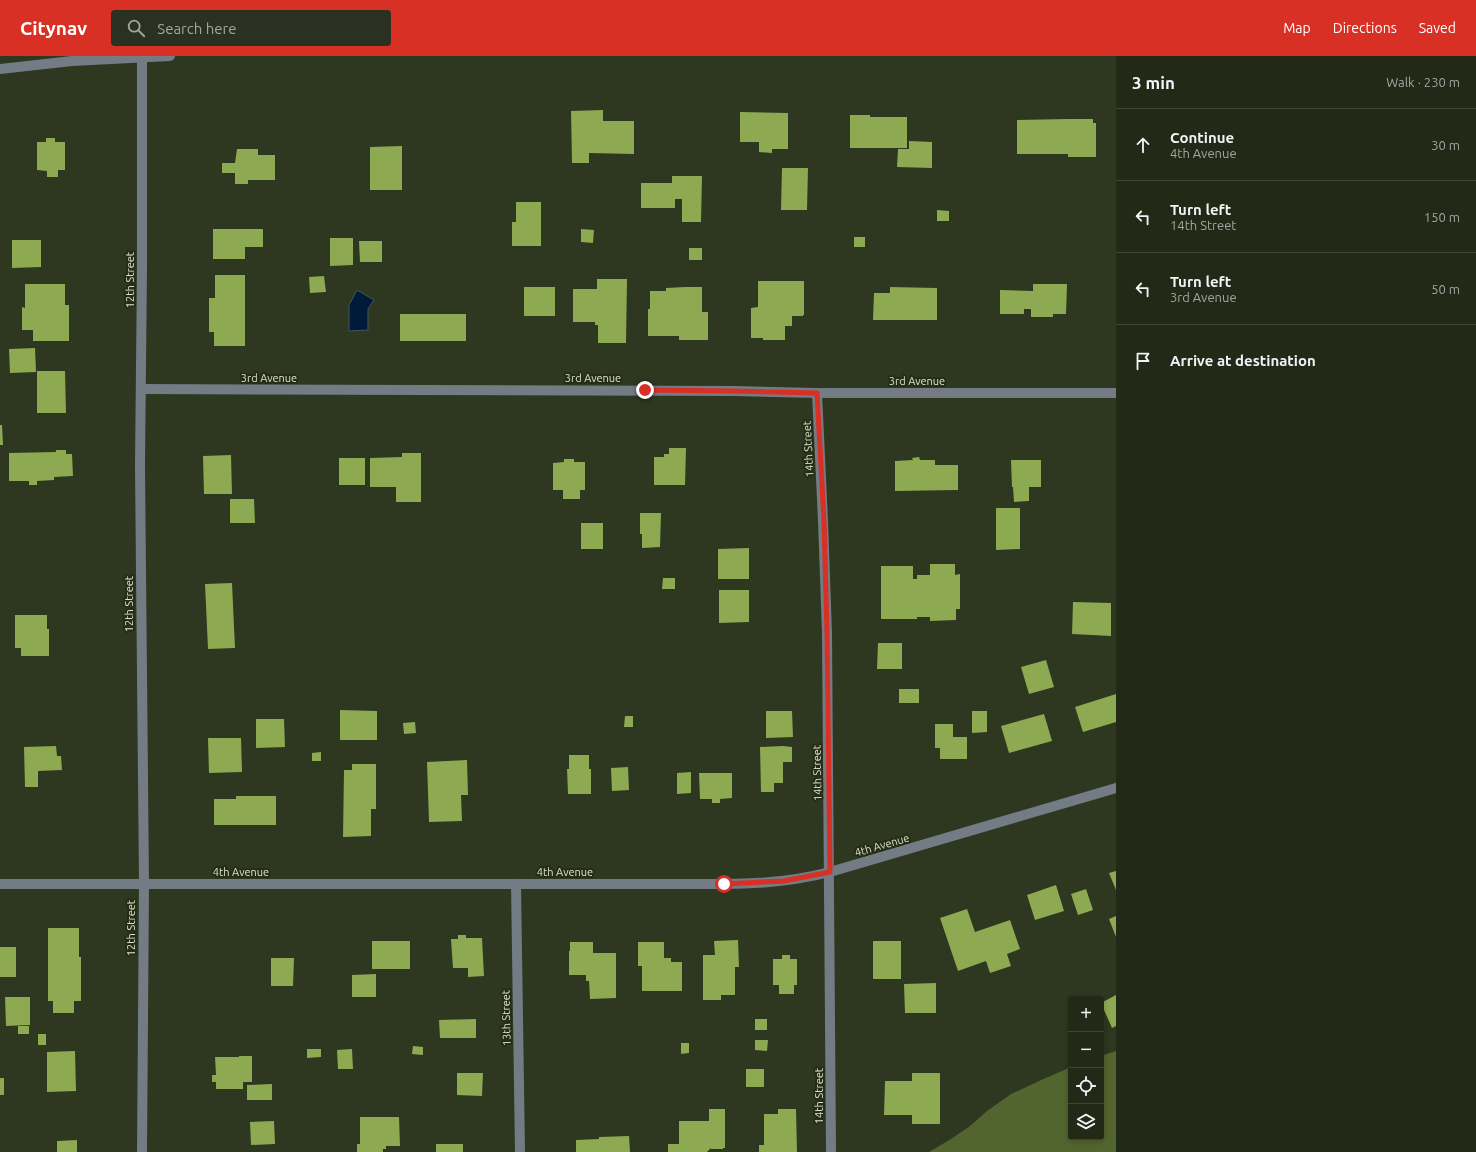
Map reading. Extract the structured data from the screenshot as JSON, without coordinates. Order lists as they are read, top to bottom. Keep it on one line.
{"streets":{"street":["12th Street","3rd Avenue","14th Street","4th Avenue","13th Street"]},"crossings":[["12th Street","3rd Avenue"],["12th Street","4th Avenue"],["3rd Avenue","14th Street"],["14th Street","4th Avenue"],["4th Avenue","13th Street"]],"page":{"header":"Citynav","search":"Search here","nav":["Map","Directions","Saved"],"heading":["3 min","Walk · 230 m"],"list":[["Continue","4th Avenue","30 m"],["Turn left","14th Street","150 m"],["Turn left","3rd Avenue","50 m"],"Arrive at destination"],"map_buttons":["+","−"]}}
